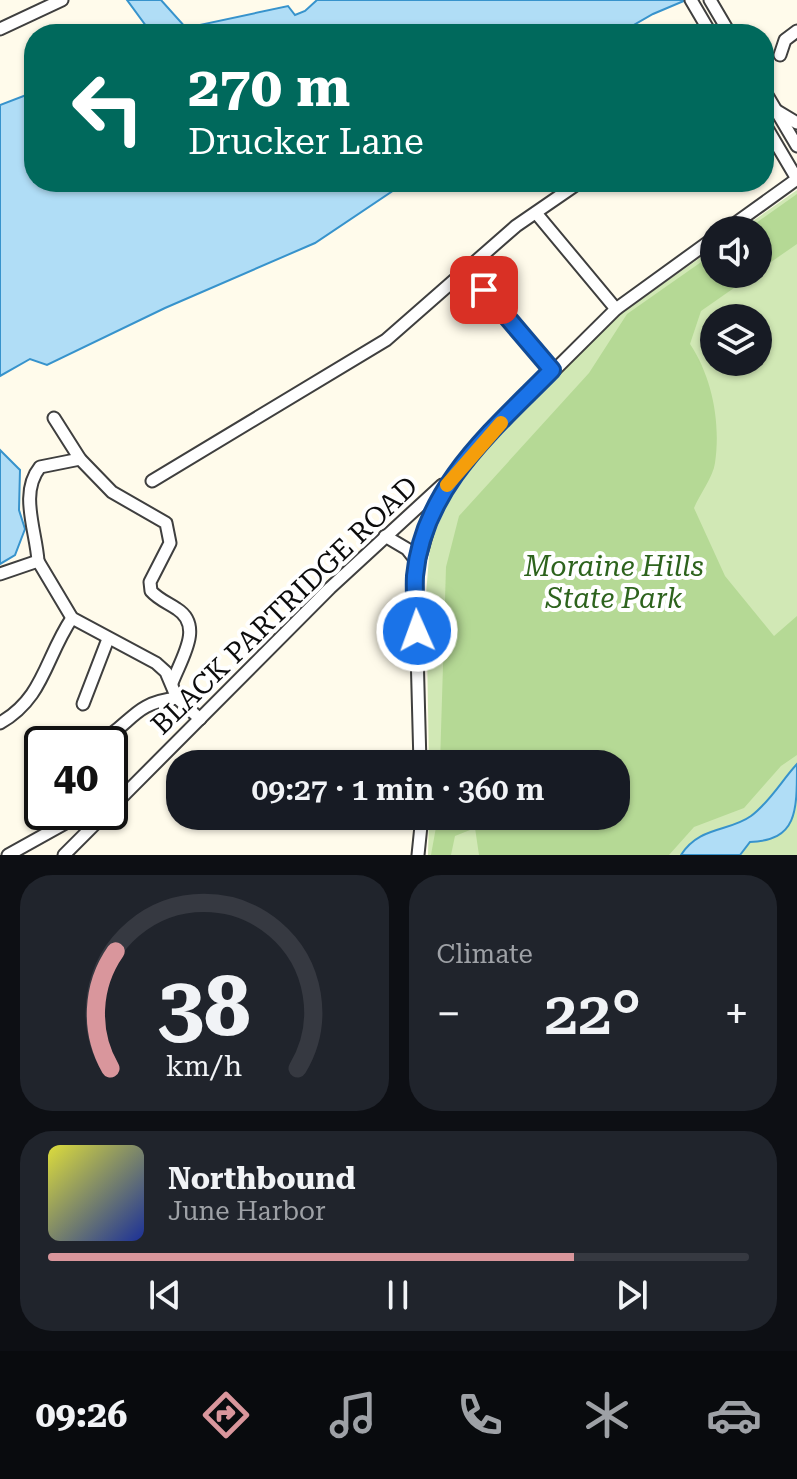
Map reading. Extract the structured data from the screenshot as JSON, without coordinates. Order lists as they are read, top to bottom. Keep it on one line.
{"streets":{"street":["BLACK PARTRIDGE ROAD"]},"parks":["Moraine Hills State Park"],"page":{"turn":["270 m","Drucker Lane"],"limit":"40","trip":"09:27 · 1 min · 360 m","tile":"Climate","heat":["−","22°","+"],"song":["Northbound","June Harbor"],"tabs":"09:26","gauge":["38","km/h"]}}
